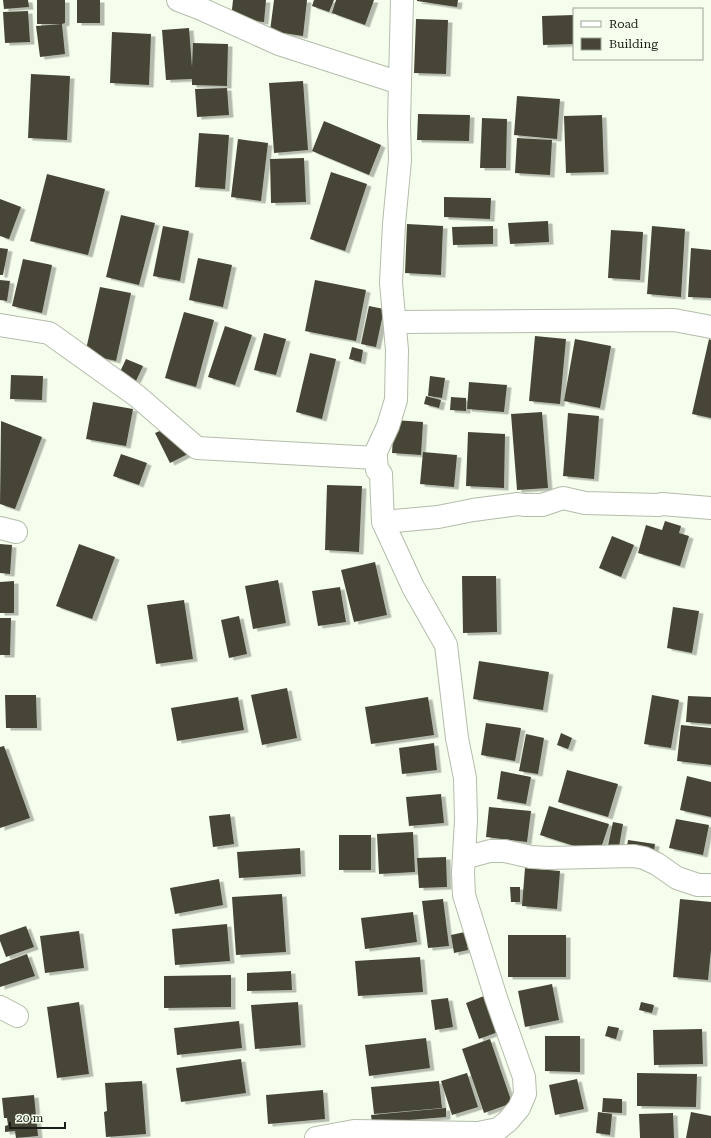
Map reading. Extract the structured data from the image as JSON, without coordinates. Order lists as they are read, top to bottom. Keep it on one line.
{"legend":["Road","Building"],"scale_bar":"20 m"}
